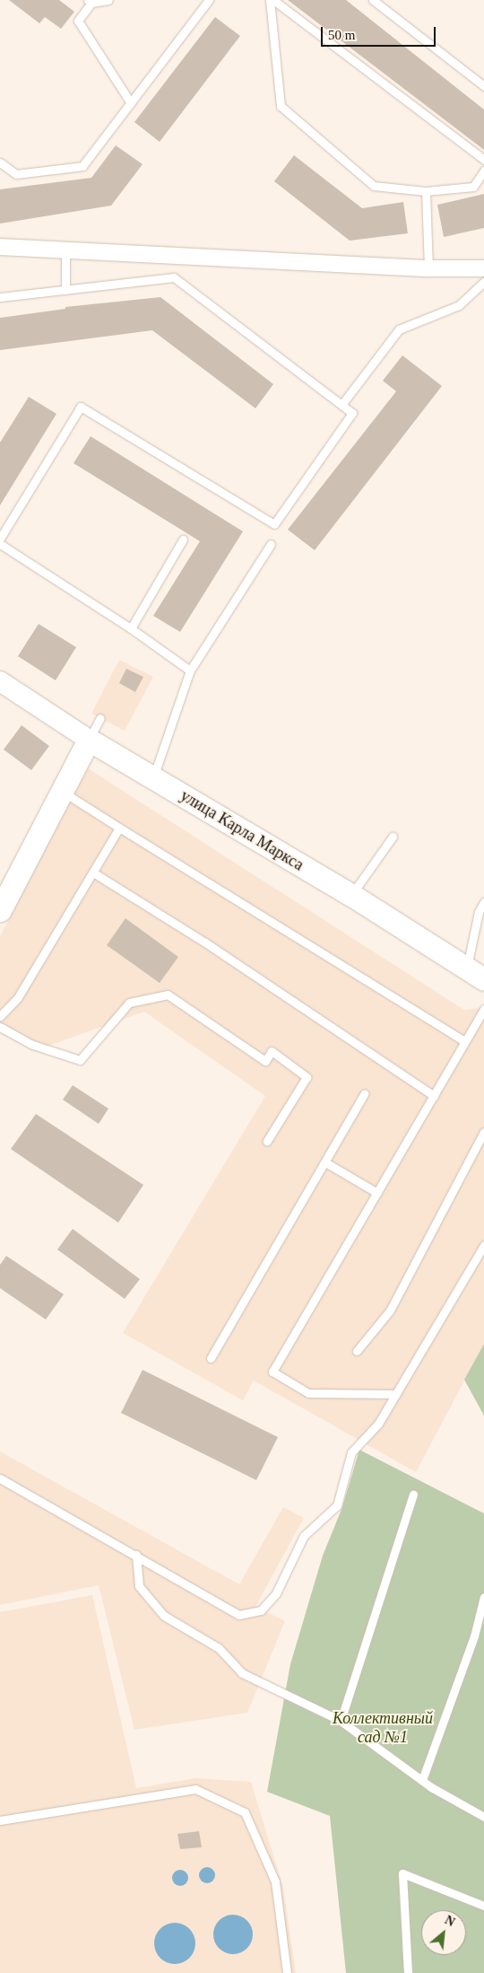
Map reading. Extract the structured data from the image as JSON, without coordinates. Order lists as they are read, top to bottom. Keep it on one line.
{"streets":{"main road":["улица Карла Маркса"]},"parks":["Коллективный сад №1"],"scale_bar":"50 m","north":"top right"}
